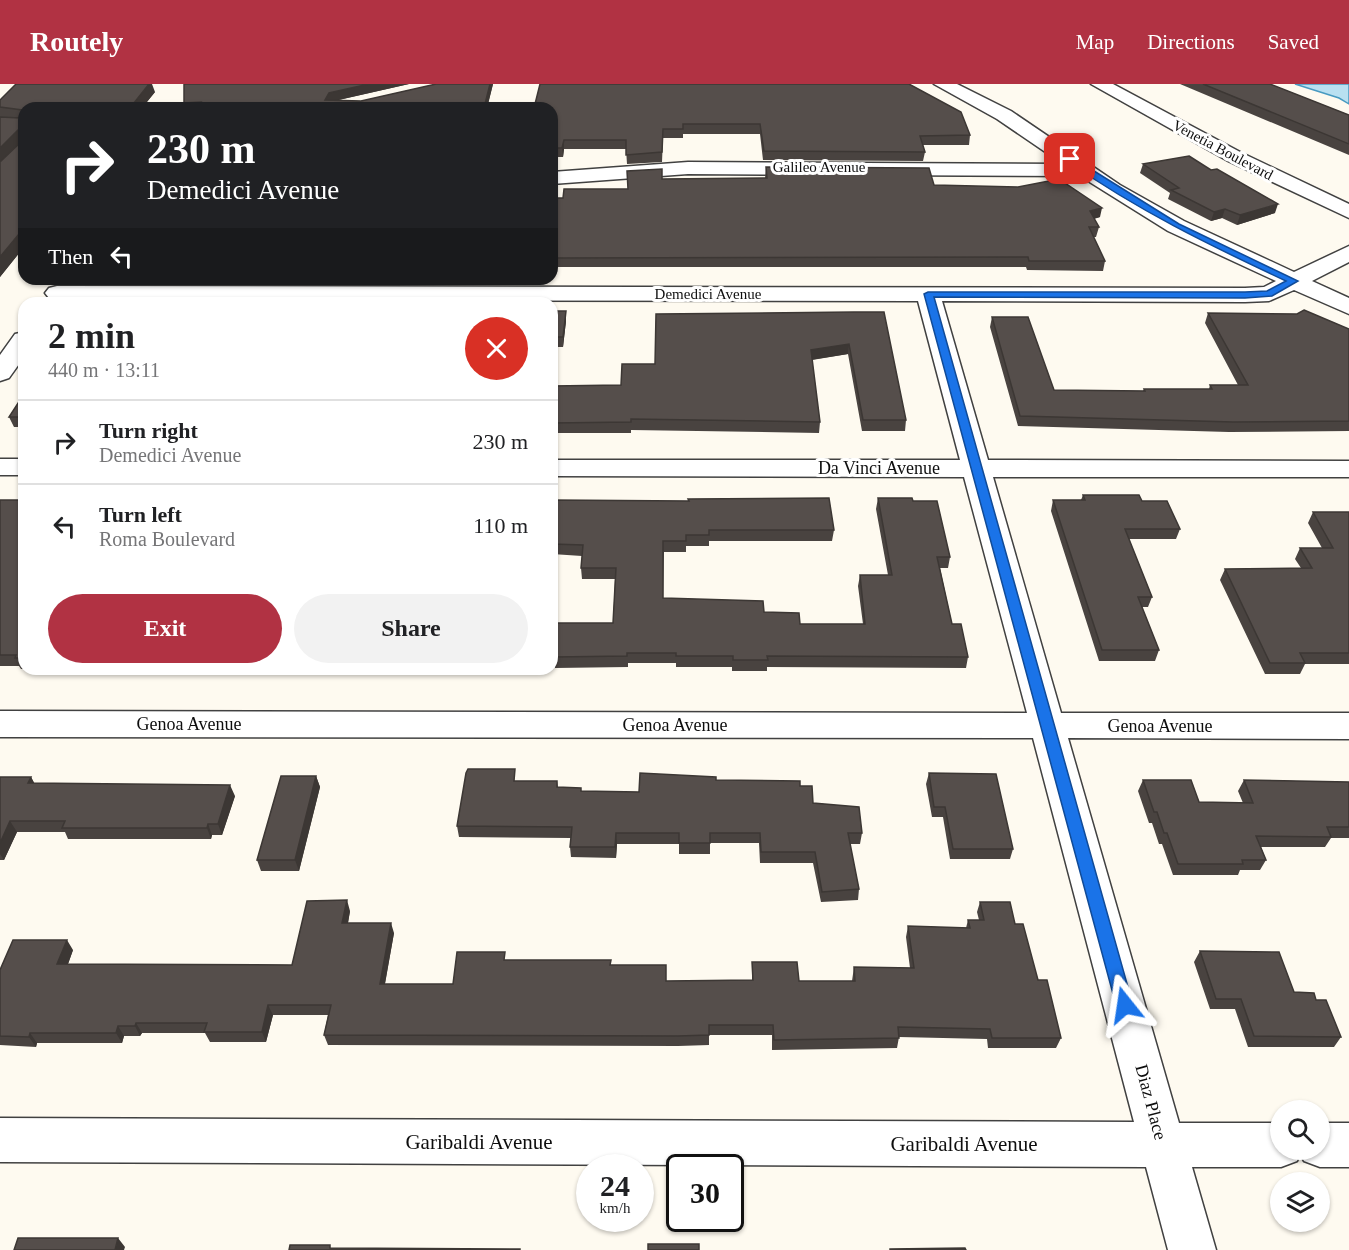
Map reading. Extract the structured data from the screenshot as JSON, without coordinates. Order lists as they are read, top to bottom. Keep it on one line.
{"streets":{"street":["Venetia Boulevard","Galileo Avenue","Demedici Avenue","Da Vinci Avenue","Genoa Avenue","Diaz Place","Garibaldi Avenue"]},"crossings":[["Demedici Avenue","Diaz Place"],["Da Vinci Avenue","Diaz Place"],["Genoa Avenue","Diaz Place"],["Diaz Place","Garibaldi Avenue"]],"page":{"header":"Routely","nav":["Map","Directions","Saved"],"turn":["230 m","Demedici Avenue"],"then":"Then","heading":["2 min","440 m · 13:11"],"list":[{"name":"Turn right","note":"Demedici Avenue","value":"230 m"},{"name":"Turn left","note":"Roma Boulevard","value":"110 m"}],"buttons":["Exit","Share"],"speed":"24 km/h","limit":"30"}}
